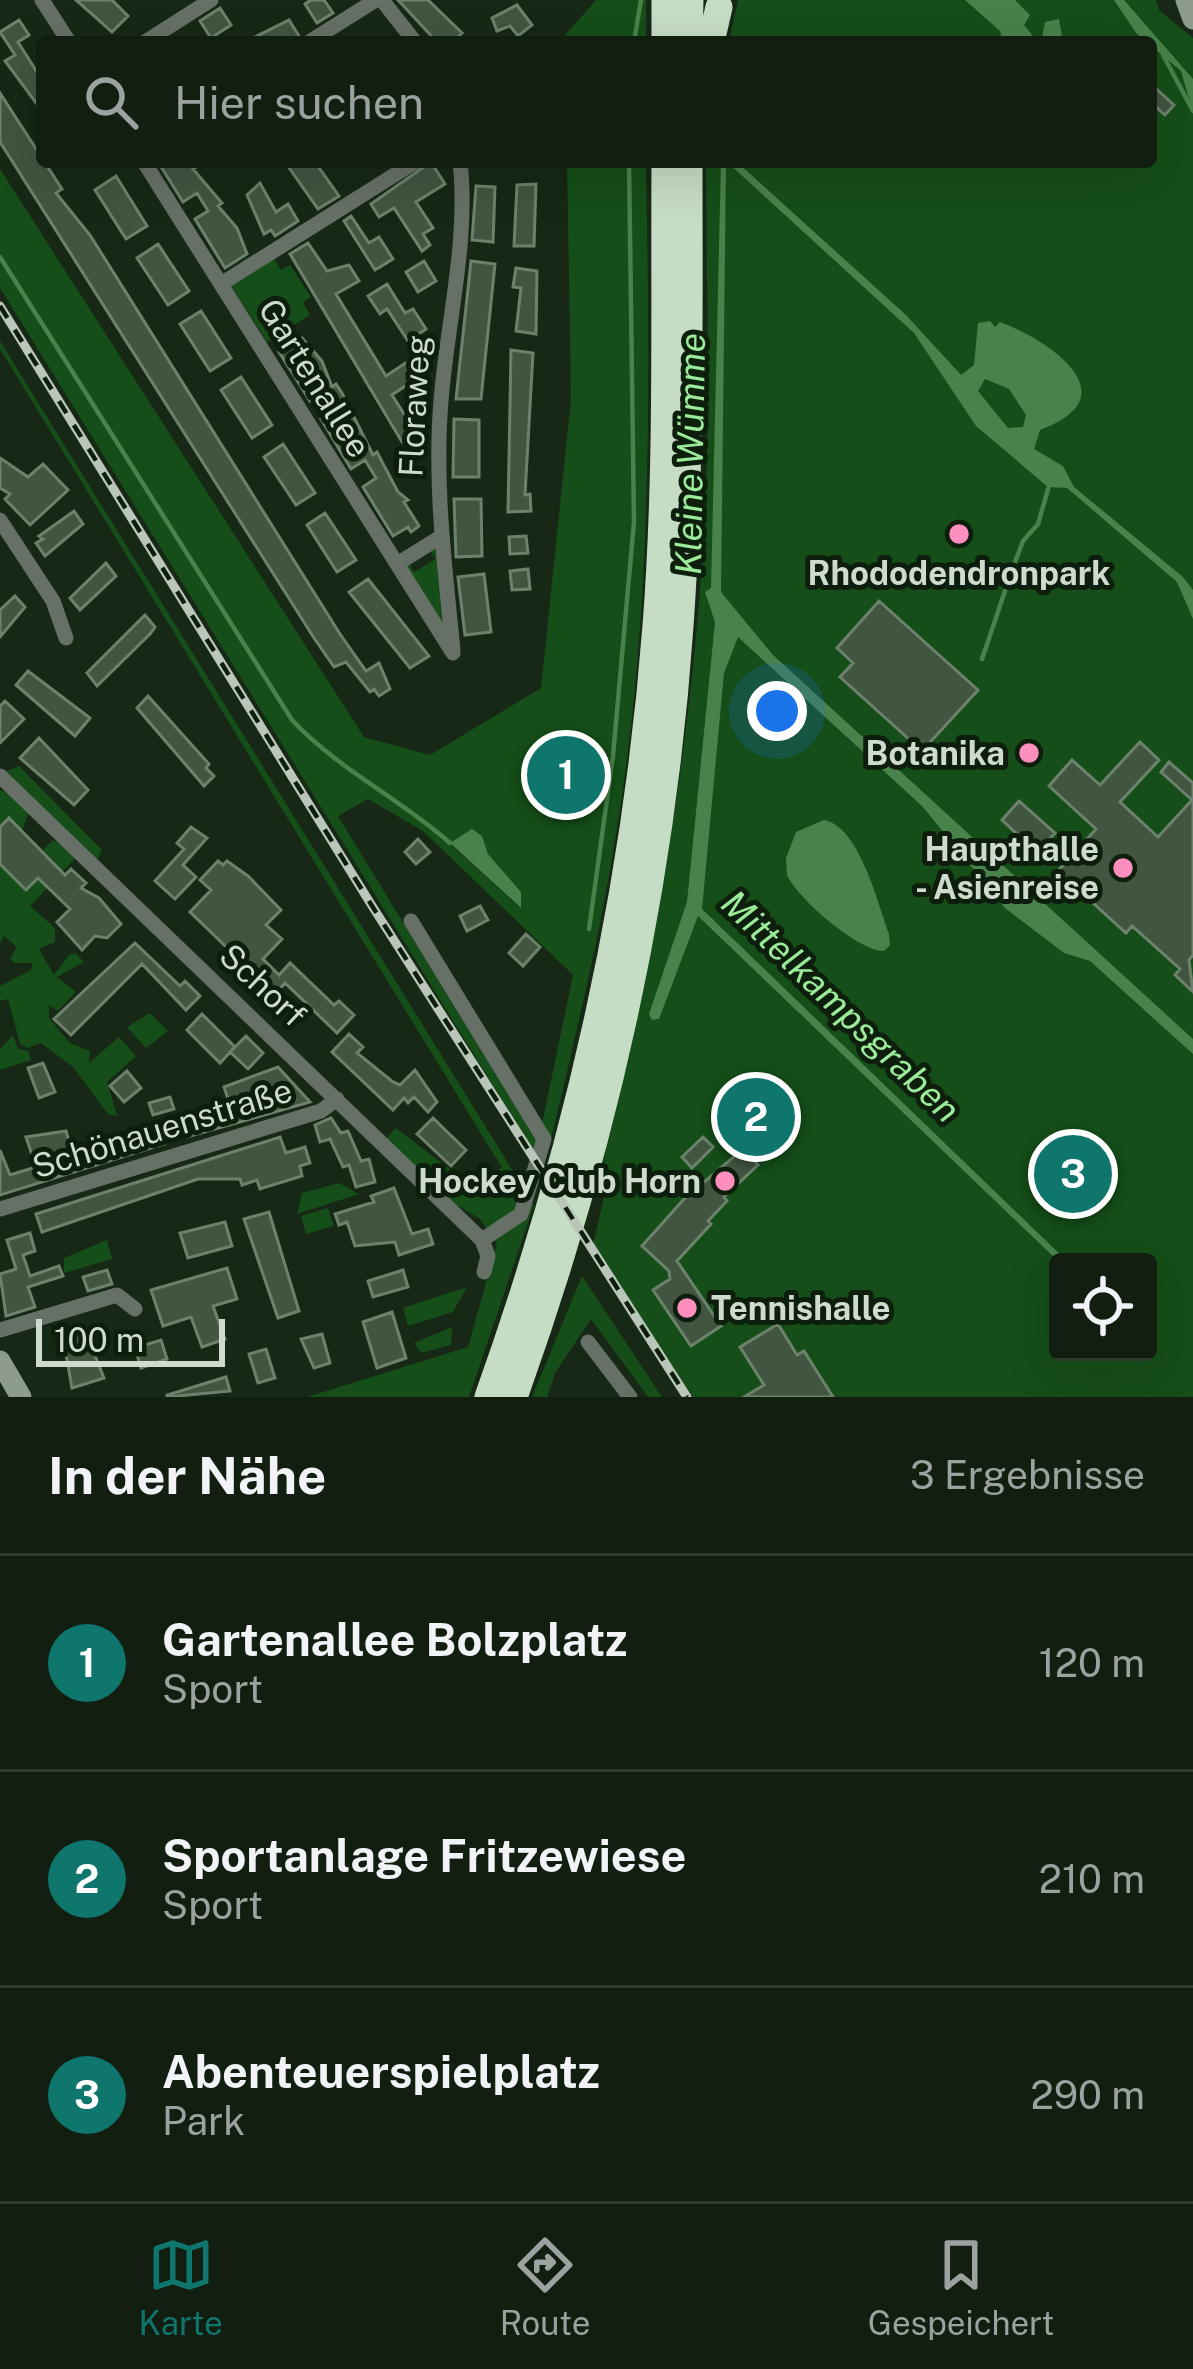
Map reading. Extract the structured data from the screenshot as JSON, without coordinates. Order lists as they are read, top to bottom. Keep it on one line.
{"streets":{"street":["Gartenallee","Floraweg","Schorf","Schönauenstraße"]},"crossings":[["Gartenallee","Floraweg"],["Schorf","Schönauenstraße"]],"water":["Kleine Wümme","Mittelkampsgraben"],"places":["Rhododendronpark","Botanika","Haupthalle - Asienreise","Hockey Club Horn","Tennishalle"],"scale_bar":"100 m","page":{"search":"Hier suchen","pins":["1","2","3"],"scale":"100 m","heading":["In der Nähe","3 Ergebnisse"],"list":[{"mark":"1","name":"Gartenallee Bolzplatz","note":"Sport","value":"120 m"},{"mark":"2","name":"Sportanlage Fritzewiese","note":"Sport","value":"210 m"},{"mark":"3","name":"Abenteuerspielplatz","note":"Park","value":"290 m"}],"nav":["Karte","Route","Gespeichert"]}}
